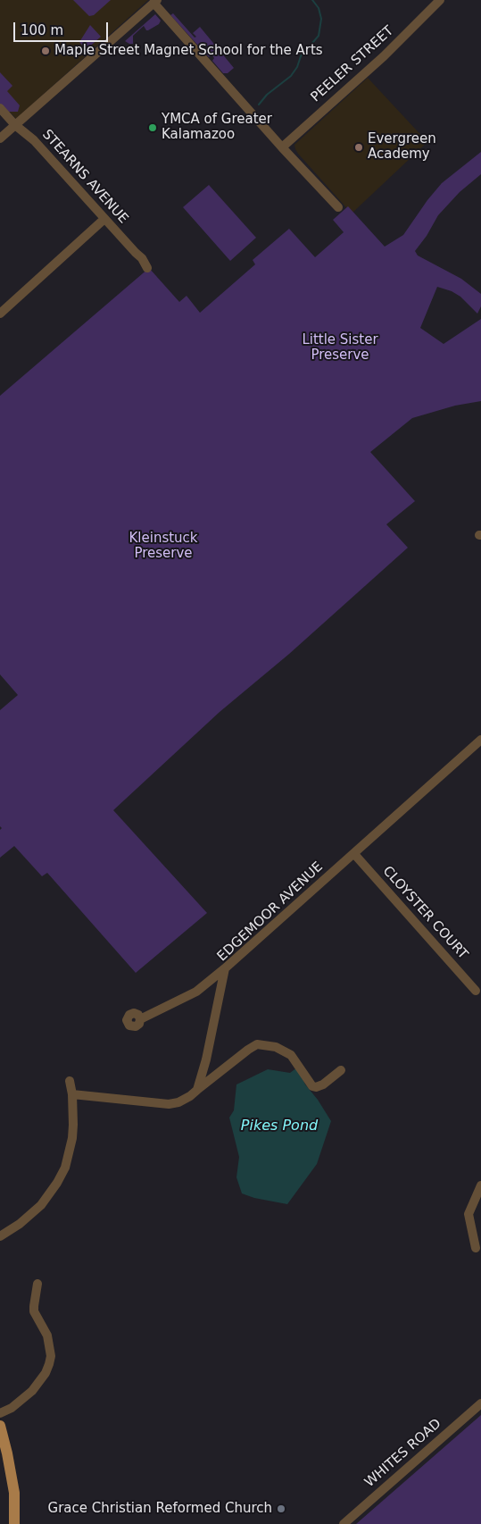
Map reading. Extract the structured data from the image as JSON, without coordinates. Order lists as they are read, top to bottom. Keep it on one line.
{"streets":{"street":["PEELER STREET","STEARNS AVENUE","EDGEMOOR AVENUE","CLOYSTER COURT","WHITES ROAD"]},"crossings":[["EDGEMOOR AVENUE","CLOYSTER COURT"]],"water":["Pikes Pond"],"parks":["Little Sister Preserve","Kleinstuck Preserve"],"places":["Maple Street Magnet School for the Arts","YMCA of Greater Kalamazoo","Evergreen Academy","Grace Christian Reformed Church"],"scale_bar":"100 m"}
